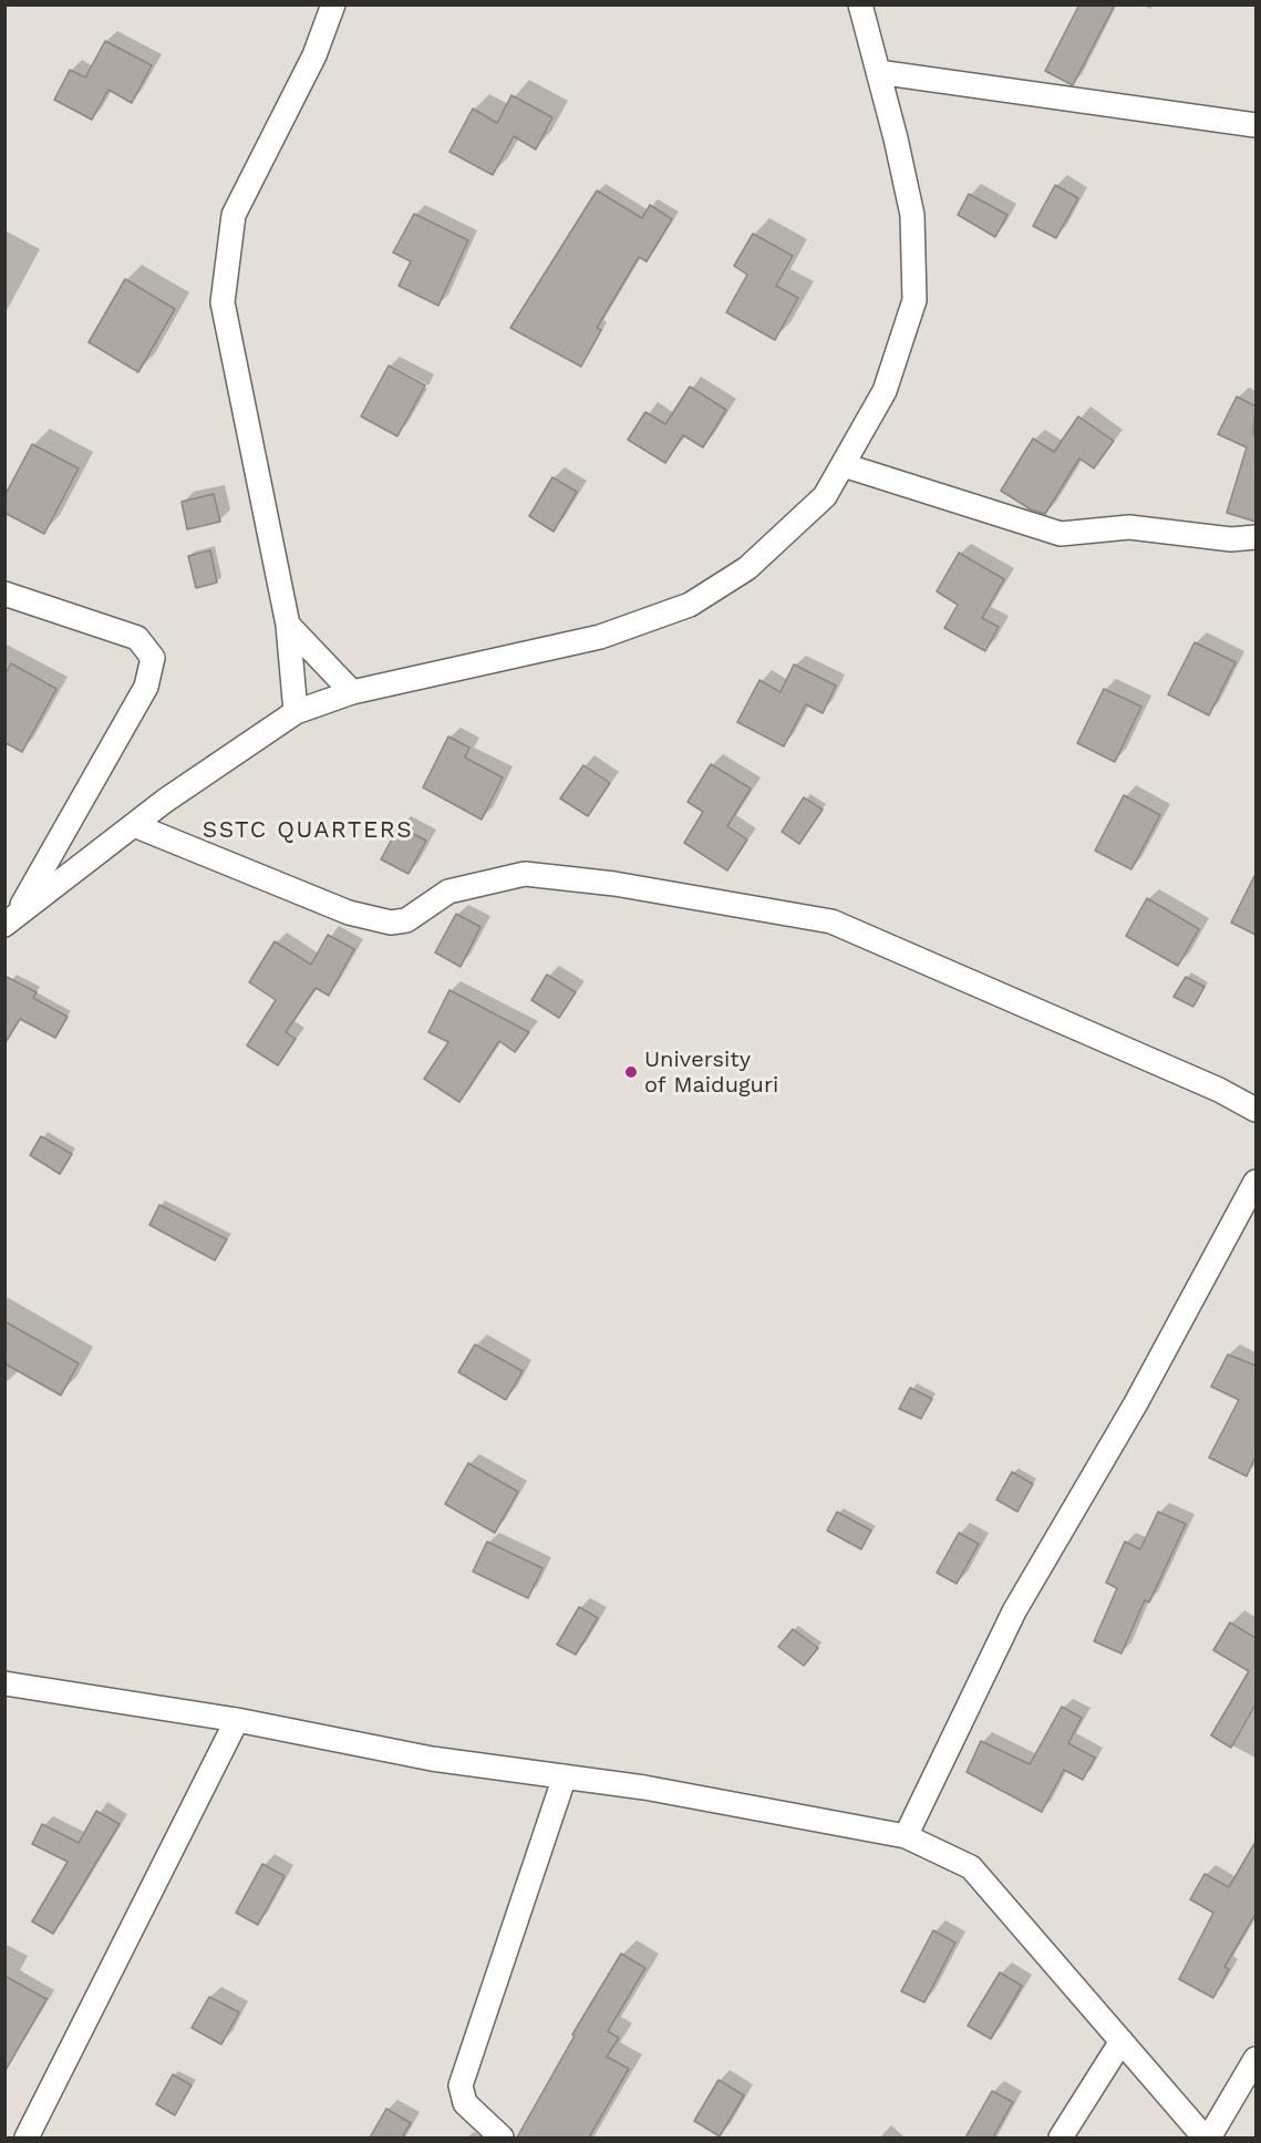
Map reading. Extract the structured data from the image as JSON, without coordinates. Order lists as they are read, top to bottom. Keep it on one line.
{"districts":["SSTC QUARTERS"],"places":["University of Maiduguri"]}
